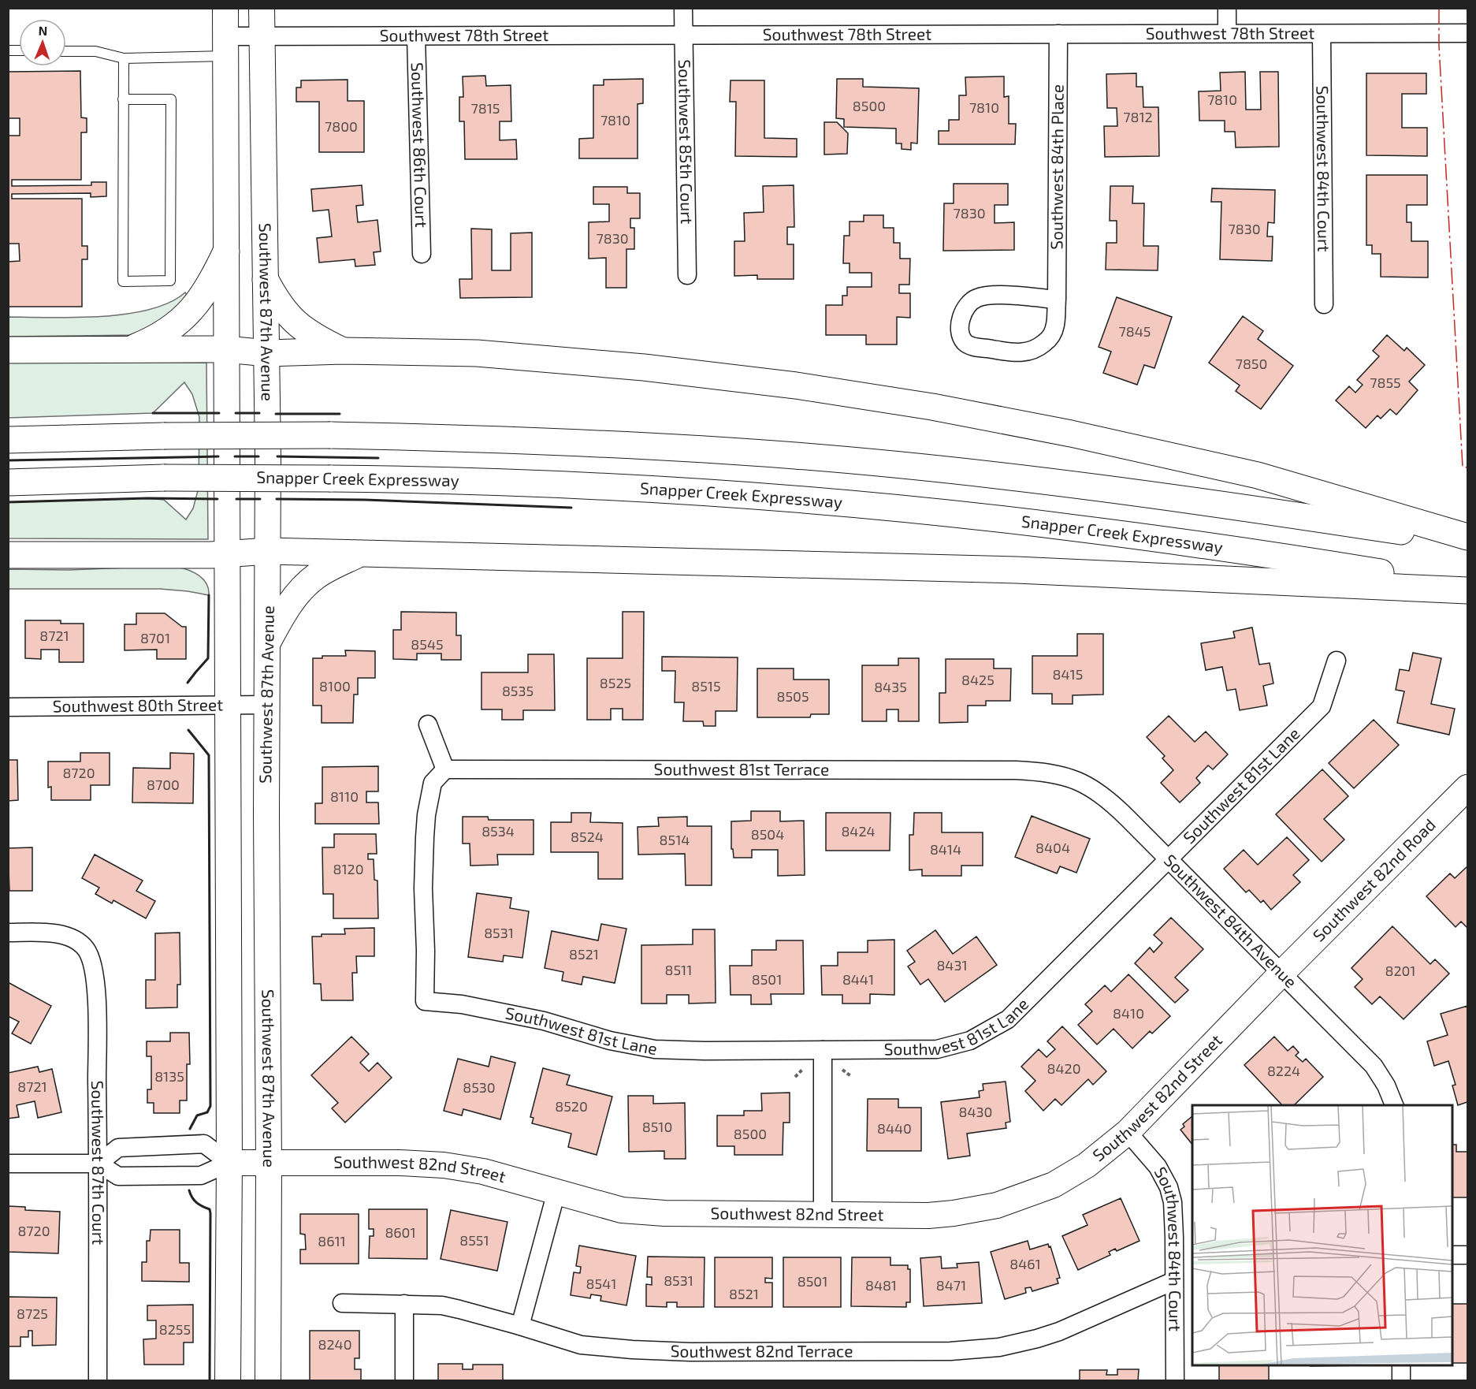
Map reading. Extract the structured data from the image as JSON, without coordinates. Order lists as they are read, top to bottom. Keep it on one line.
{"streets":{"highway":["Snapper Creek Expressway"],"main road":["Southwest 87th Avenue","Southwest 82nd Road","Southwest 82nd Street"],"street":["Southwest 78th Street","Southwest 85th Court","Southwest 86th Court","Southwest 84th Place","Southwest 84th Court","Southwest 80th Street","Southwest 81st Terrace","Southwest 81st Lane","Southwest 84th Avenue","Southwest 87th Court","Southwest 82nd Terrace"]},"crossings":[["Southwest 78th Street","Southwest 85th Court"],["Southwest 78th Street","Southwest 86th Court"],["Southwest 78th Street","Southwest 84th Place"],["Southwest 78th Street","Southwest 84th Court"],["Southwest 78th Street","Southwest 87th Avenue"],["Southwest 84th Court","Southwest 82nd Street"],["Southwest 84th Court","Southwest 82nd Terrace"],["Southwest 87th Avenue","Southwest 80th Street"],["Southwest 87th Avenue","Southwest 82nd Street"],["Southwest 81st Terrace","Southwest 81st Lane"],["Southwest 81st Terrace","Southwest 84th Avenue"],["Southwest 81st Lane","Southwest 84th Avenue"],["Southwest 82nd Road","Southwest 84th Avenue"],["Southwest 82nd Road","Southwest 82nd Street"],["Southwest 84th Avenue","Southwest 82nd Street"],["Southwest 82nd Street","Southwest 87th Court"]],"house_numbers":["7810","8500","7810","7815","7812","7810","7800","7830","7830","7830","7845","7850","7855","8721","8701","8545","8415","8425","8525","8100","8515","8435","8535","8505","8720","8700","8110","8534","8424","8504","8524","8514","8404","8414","8120","8531","8521","8431","8511","8201","8501","8441","8410","8420","8224","8135","8721","8530","8520","8430","8510","8440","8500","8720","8601","8551","8611","8461","8531","8501","8541","8481","8471","8521","8725","8255","8240"],"north":"top"}
